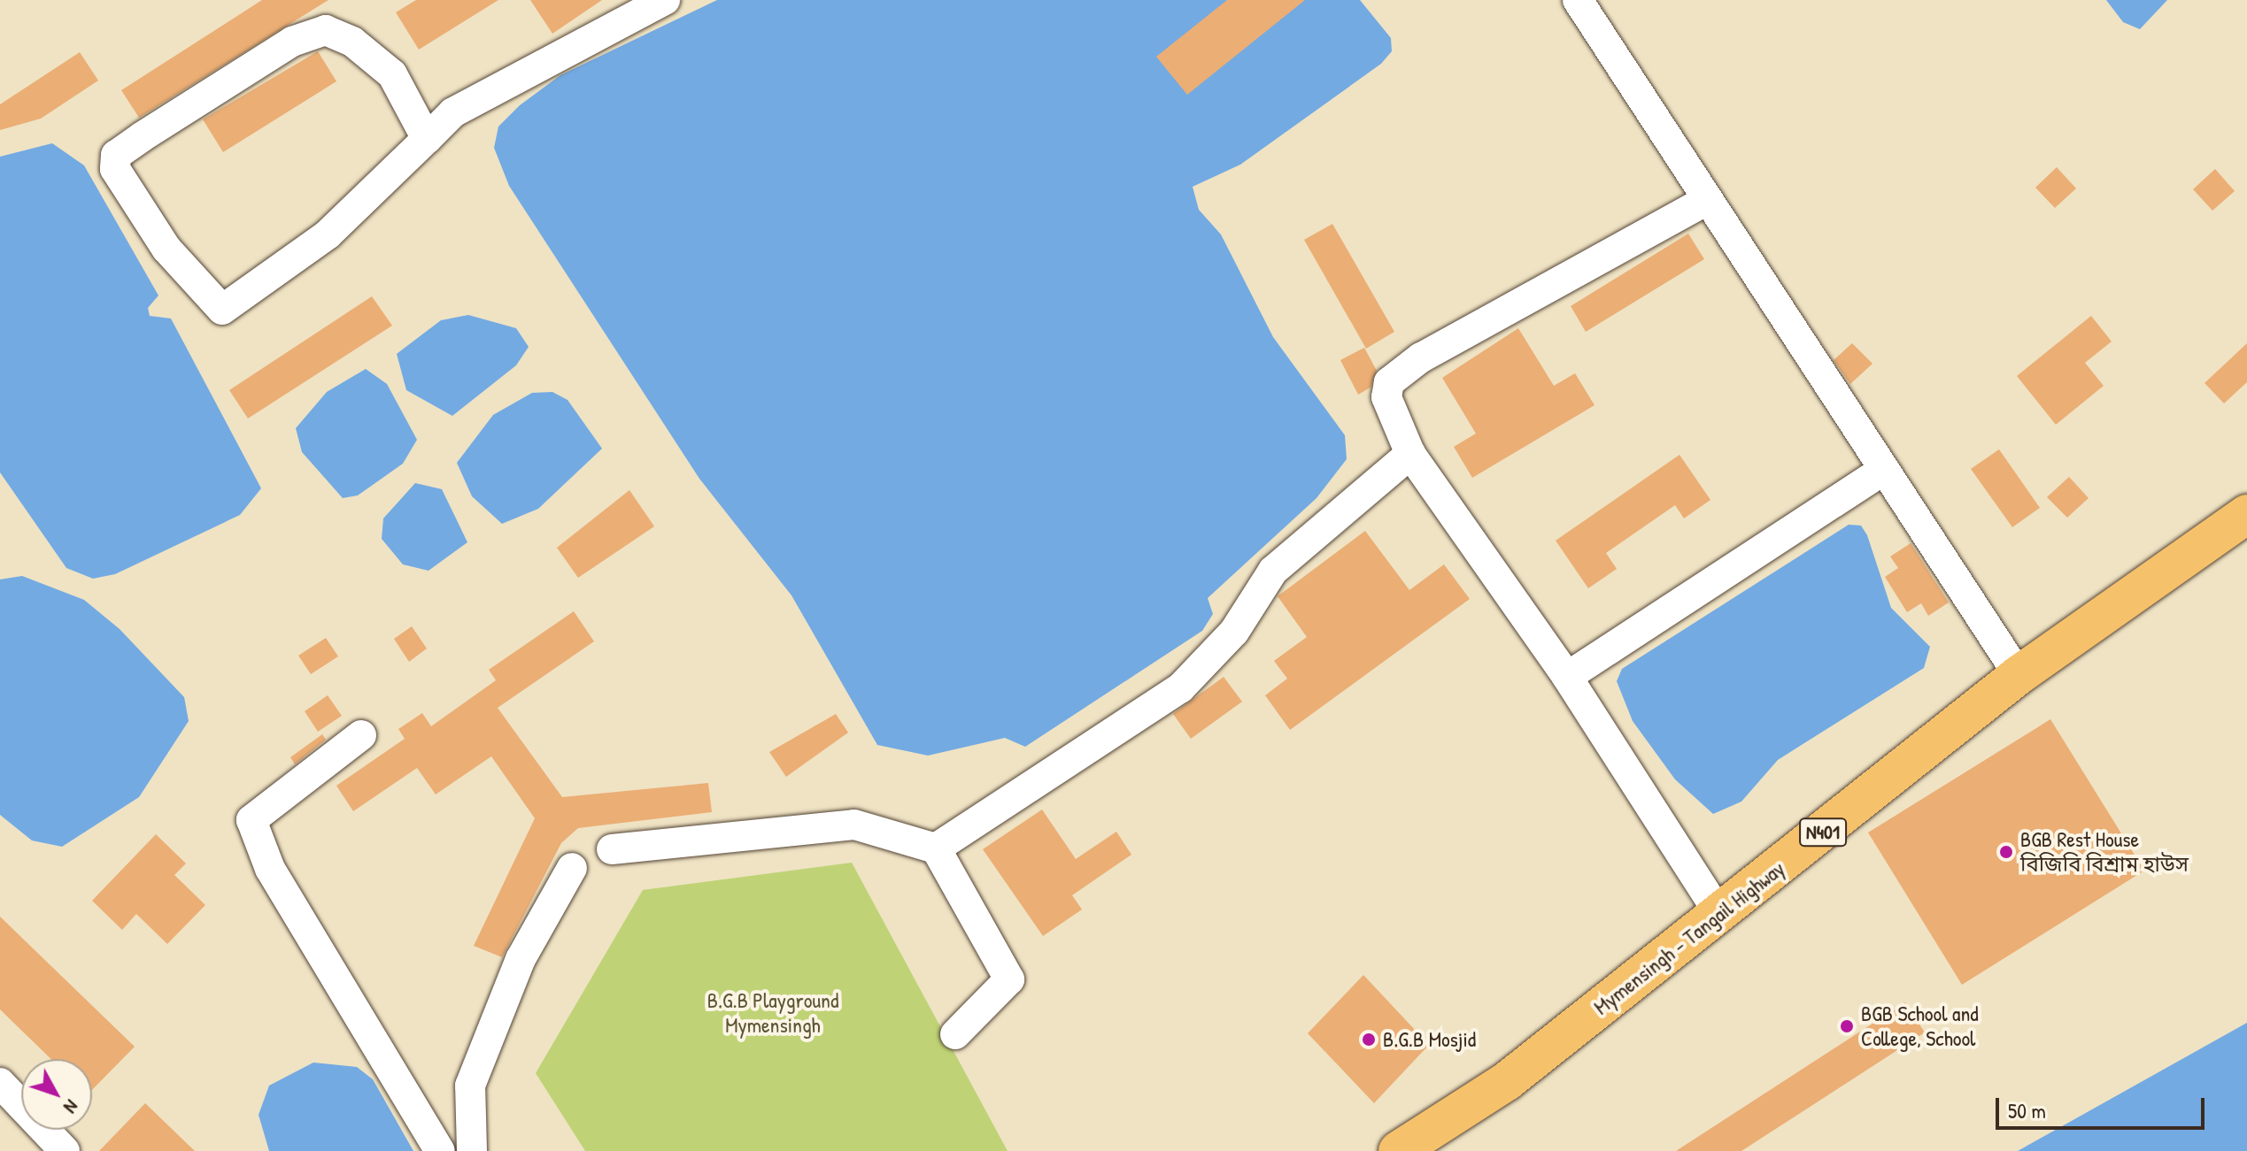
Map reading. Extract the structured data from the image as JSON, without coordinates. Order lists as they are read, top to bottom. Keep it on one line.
{"streets":{"highway":["N401","Mymensingh - Tangail Highway"]},"parks":["B.G.B Playground Mymensingh"],"places":["BGB Rest House বিজিবি বিশ্রাম হাউস","BGB School and College, School","B.G.B Mosjid"],"scale_bar":"50 m","north":"bottom right"}
